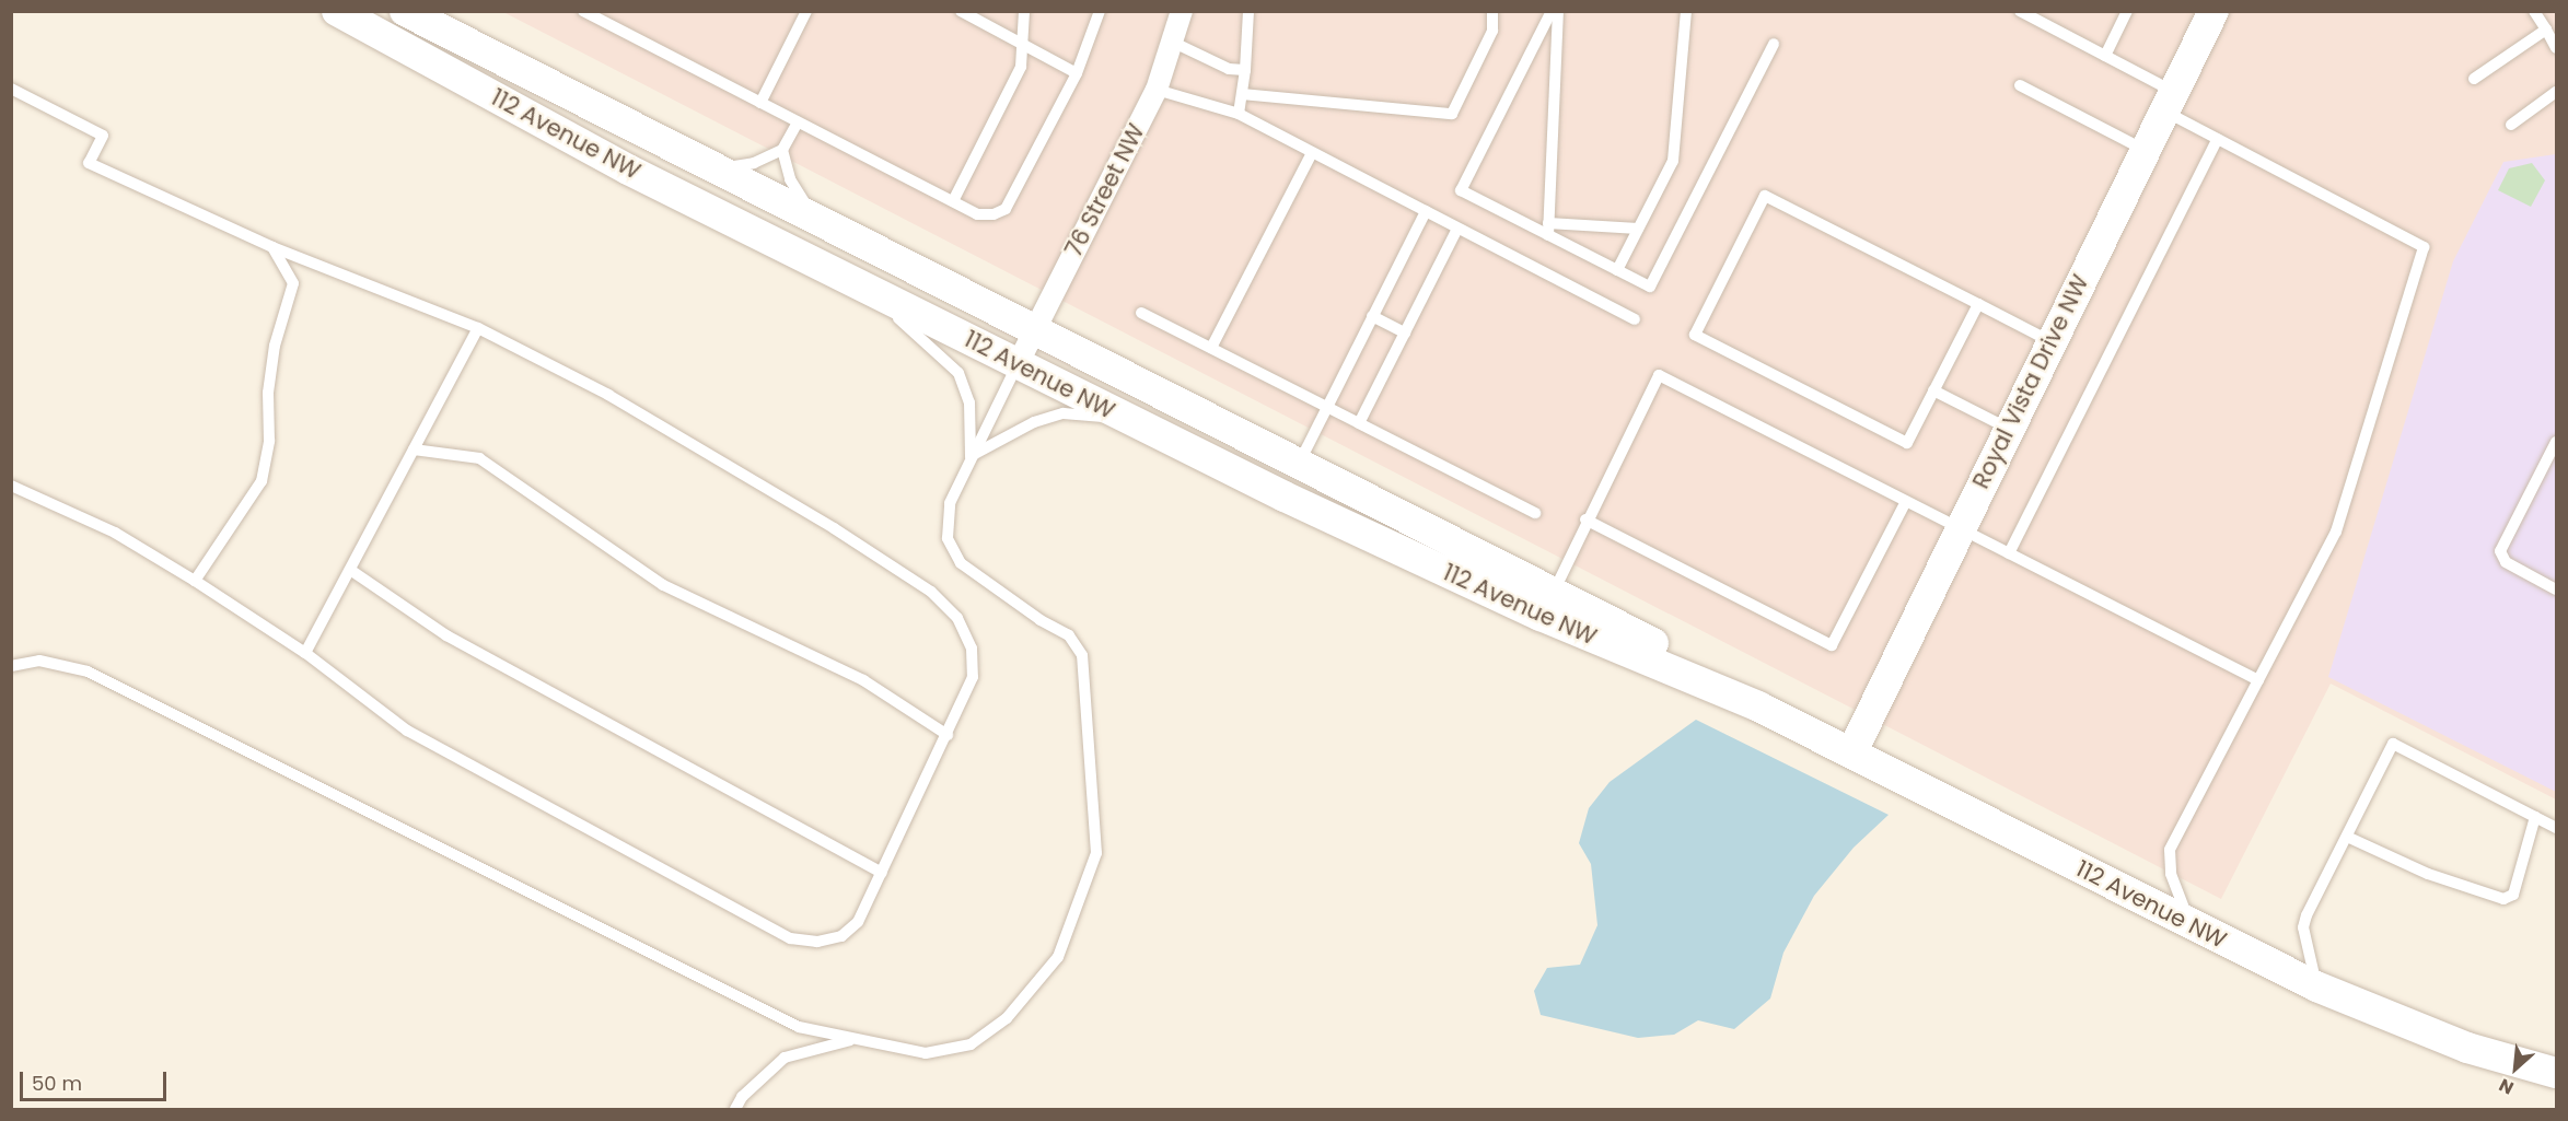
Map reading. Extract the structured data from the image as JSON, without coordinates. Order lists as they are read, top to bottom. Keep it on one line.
{"streets":{"street":["112 Avenue NW","76 Street NW","Royal Vista Drive NW"]},"crossings":[["112 Avenue NW","76 Street NW"],["112 Avenue NW","Royal Vista Drive NW"]],"scale_bar":"50 m","north":"bottom left"}
